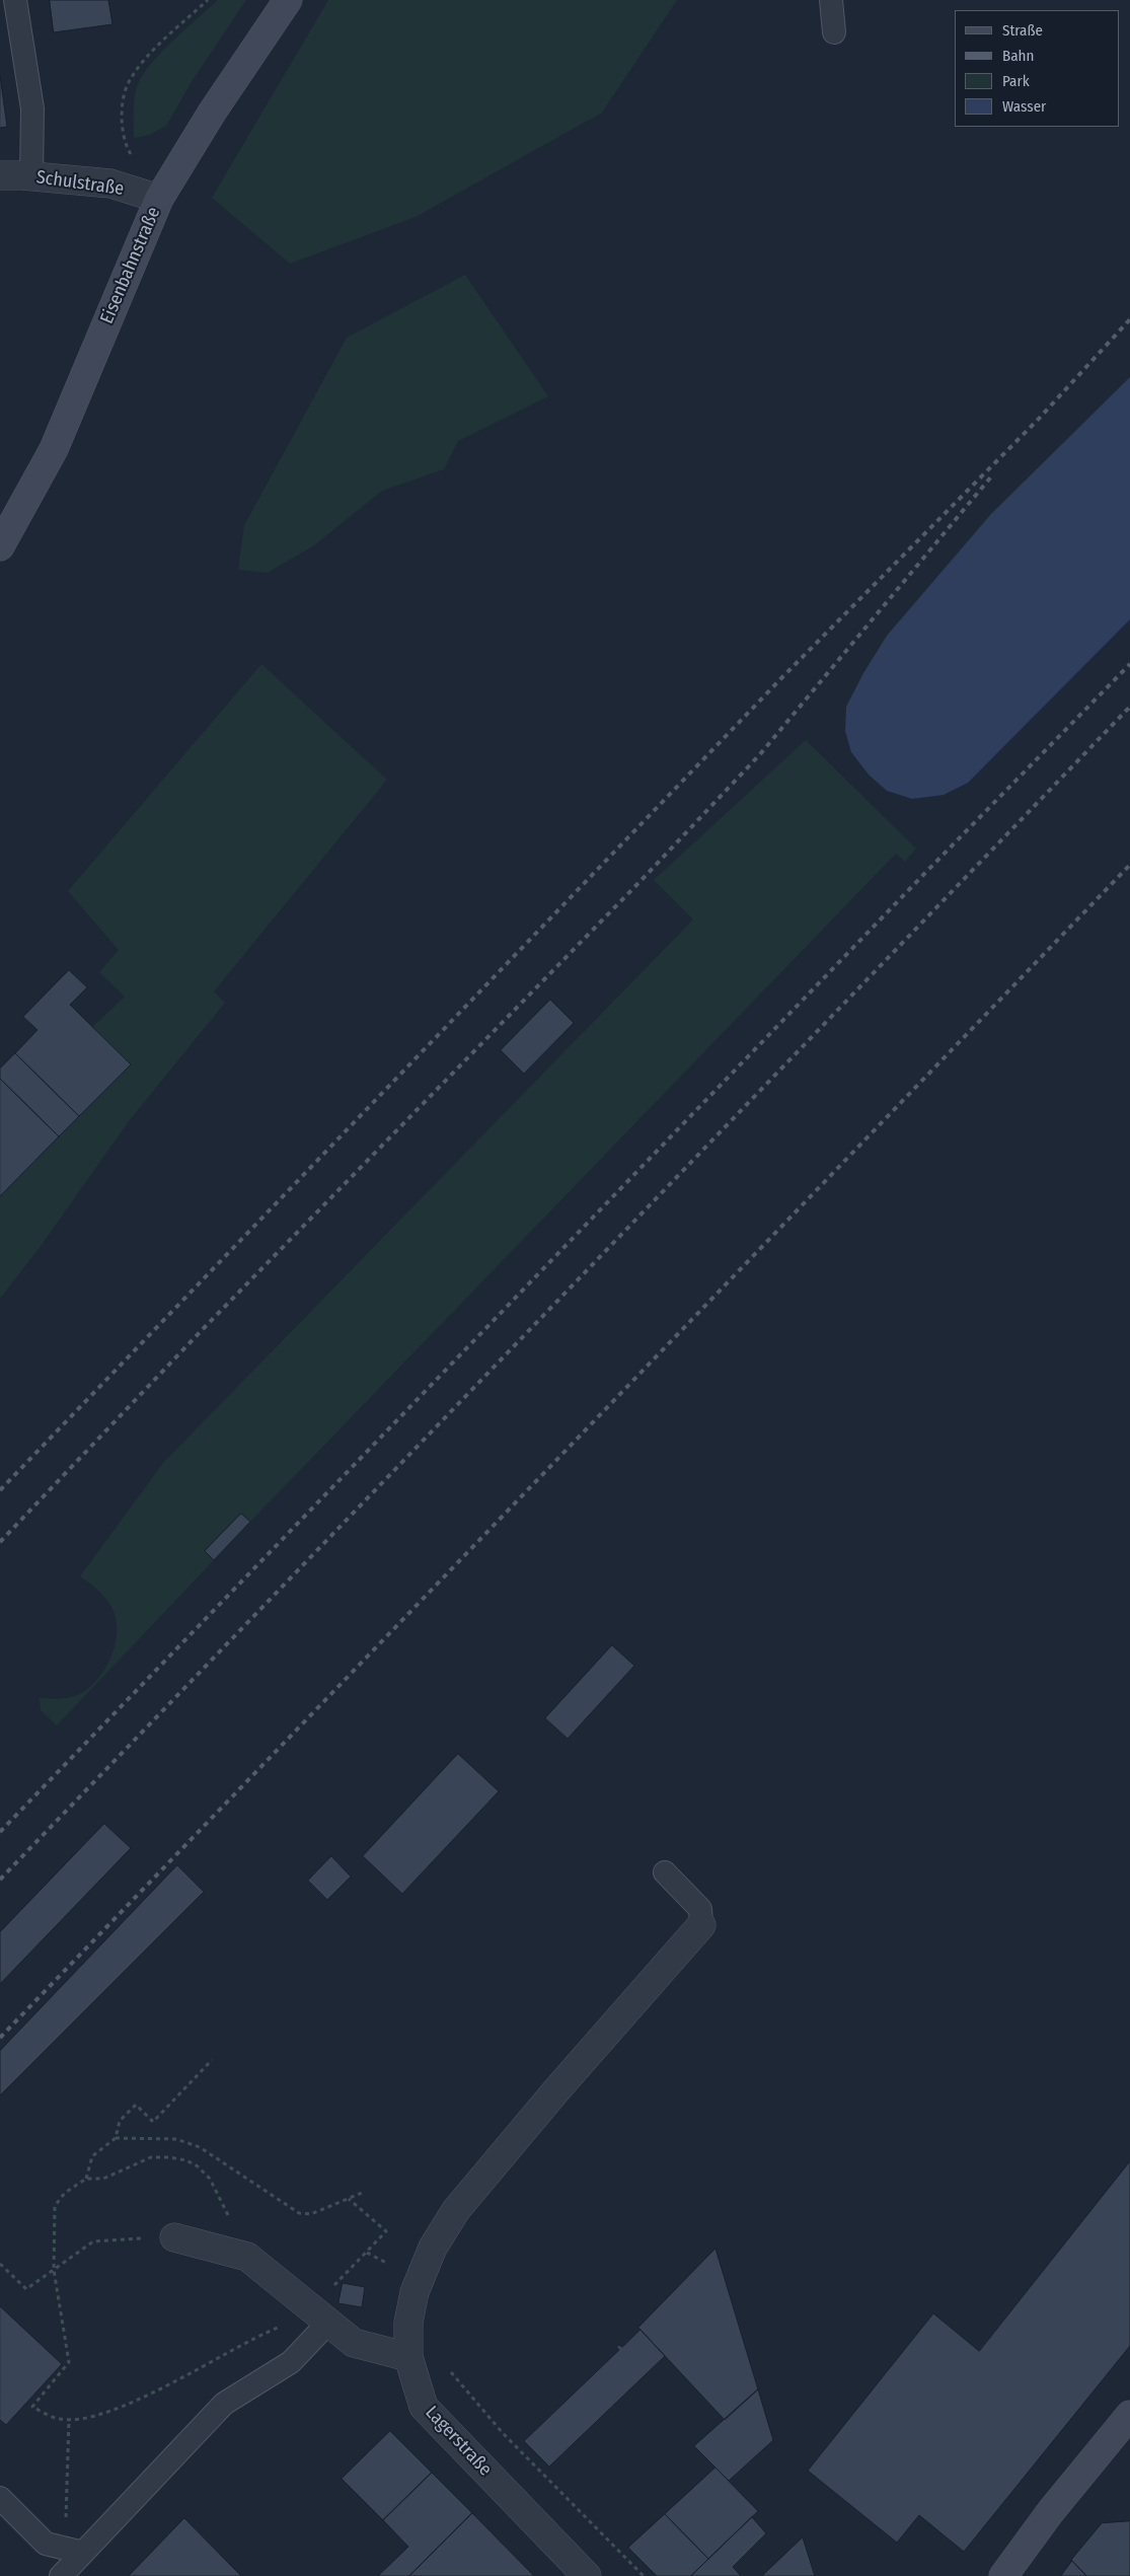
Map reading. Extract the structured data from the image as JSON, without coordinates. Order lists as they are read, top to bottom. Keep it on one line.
{"streets":{"street":["Schulstraße","Eisenbahnstraße","Lagerstraße"]},"crossings":[["Schulstraße","Eisenbahnstraße"]],"legend":["Straße","Bahn","Park","Wasser"]}
